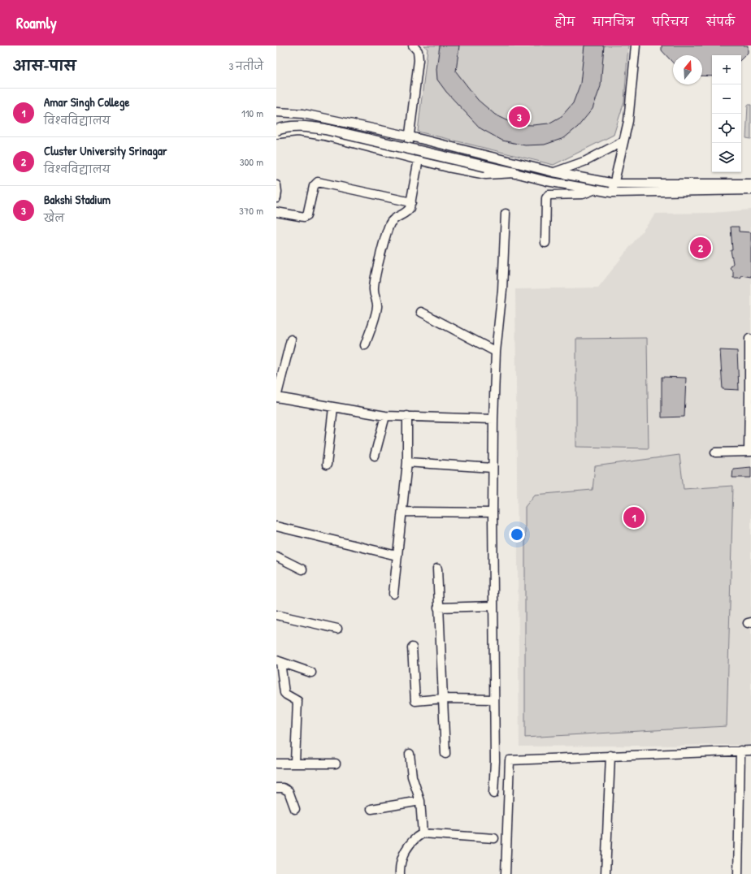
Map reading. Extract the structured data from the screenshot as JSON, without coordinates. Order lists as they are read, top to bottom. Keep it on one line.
{"north":"top","page":{"header":"Roamly","nav":["होम","मानचित्र","परिचय","संपर्क"],"heading":["आस-पास","3 नतीजे"],"map_buttons":["+","−"],"list":[{"mark":"1","name":"Amar Singh College","note":"विश्वविद्यालय","value":"110 m"},{"mark":"2","name":"Cluster University Srinagar","note":"विश्वविद्यालय","value":"300 m"},{"mark":"3","name":"Bakshi Stadium","note":"खेल","value":"370 m"}],"pins":["3","2","1"]}}
